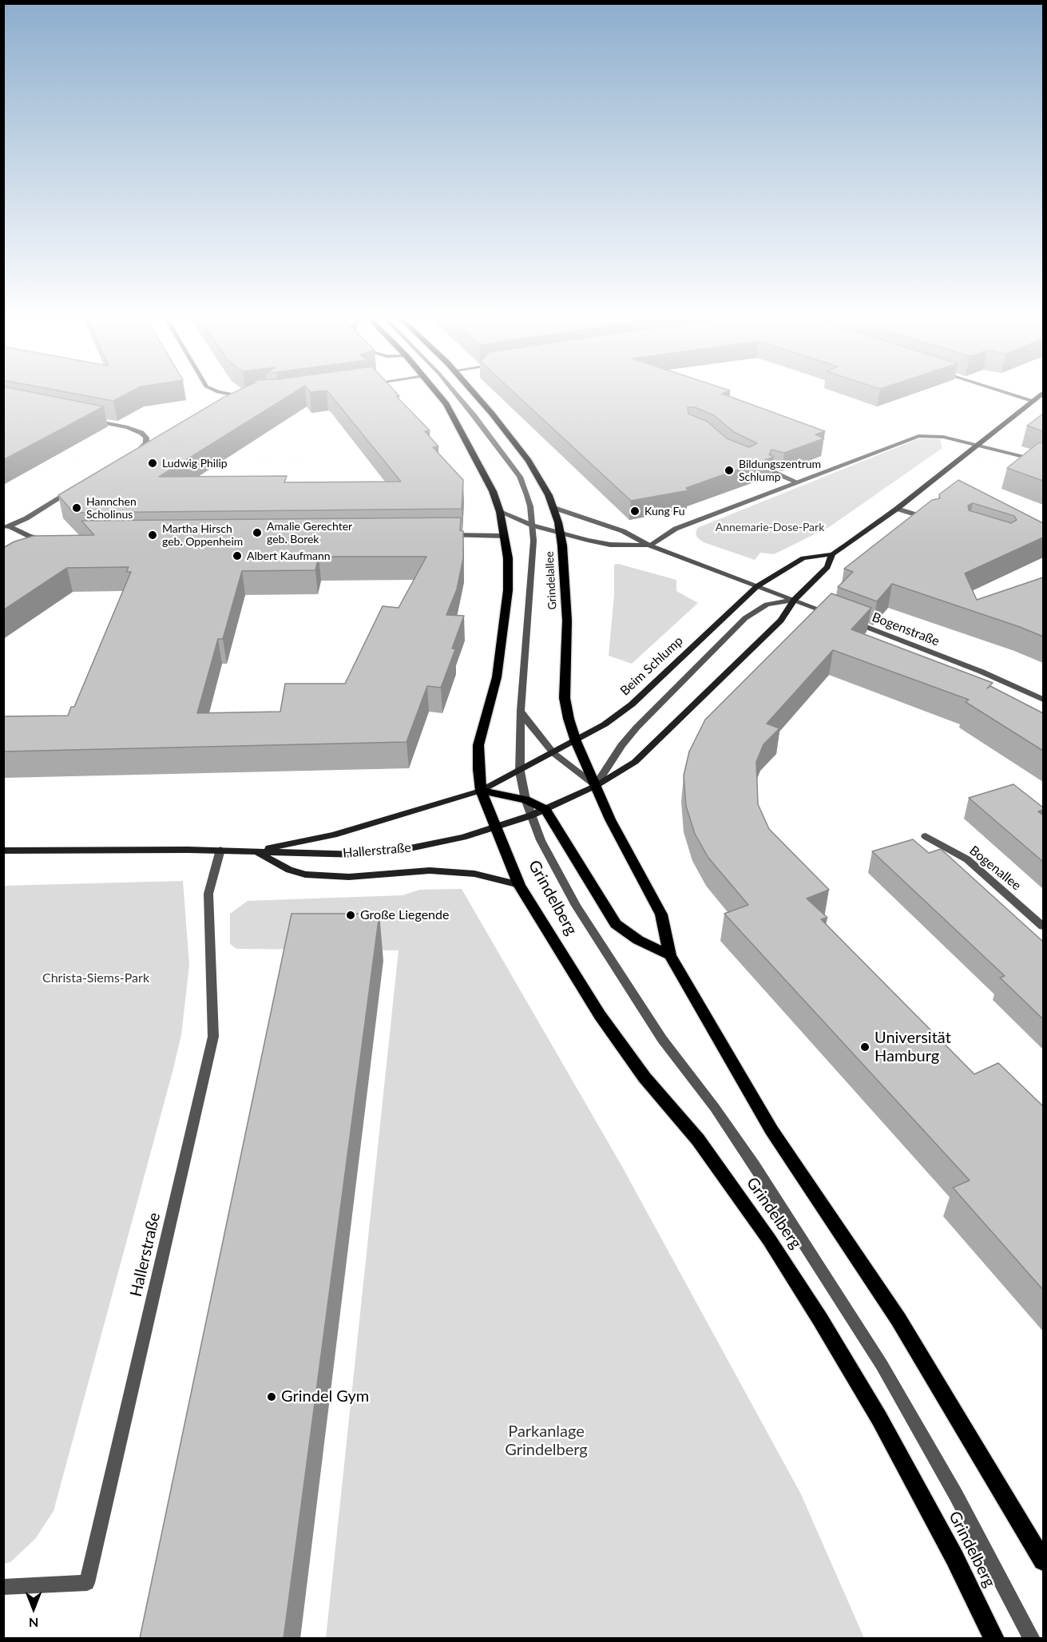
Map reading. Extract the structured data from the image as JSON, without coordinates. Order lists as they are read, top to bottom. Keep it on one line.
{"streets":{"main road":["Grindelallee","Beim Schlump","Hallerstraße","Grindelberg"],"street":["Bogenstraße","Bogenallee"]},"crossings":[["Grindelallee","Beim Schlump"],["Beim Schlump","Hallerstraße"],["Beim Schlump","Grindelberg"],["Hallerstraße","Grindelberg"]],"parks":["Annemarie-Dose-Park","Christa-Siems-Park","Parkanlage Grindelberg"],"places":["Ludwig Philip","Bildungszentrum Schlump","Hannchen Scholinus","Kung Fu","Amalie Gerechter geb. Borek","Martha Hirsch geb. Oppenheim","Albert Kaufmann","Große Liegende","Universität Hamburg","Grindel Gym"],"north":"bottom"}
